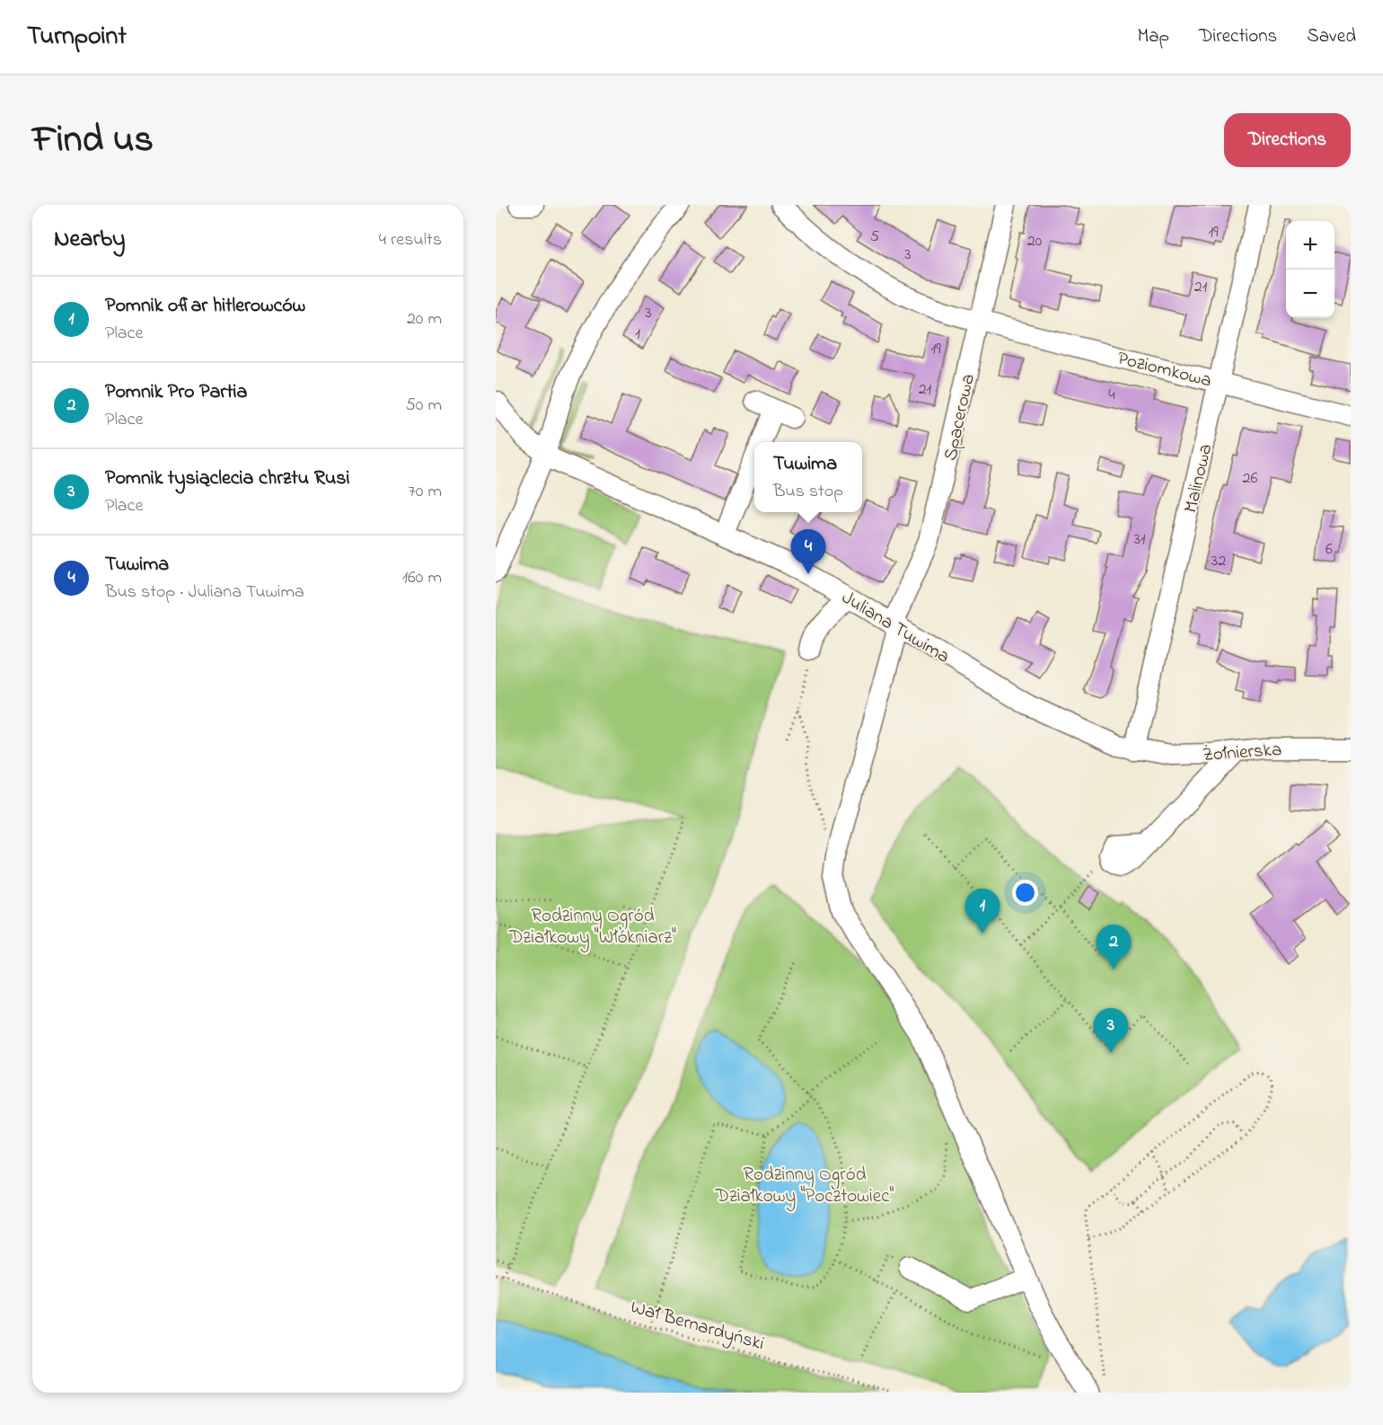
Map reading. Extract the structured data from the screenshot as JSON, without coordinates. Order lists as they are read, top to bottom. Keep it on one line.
{"streets":{"street":["Poziomkowa","Spacerowa","Malinowa","Juliana Tuwima","Żołnierska"],"path":["Wał Bernardyński"]},"crossings":[["Poziomkowa","Spacerowa"],["Poziomkowa","Malinowa"],["Spacerowa","Juliana Tuwima"],["Malinowa","Juliana Tuwima"],["Malinowa","Żołnierska"],["Juliana Tuwima","Żołnierska"]],"parks":["Rodzinny Ogród Działkowy \"Włókniarz\"","Rodzinny Ogród Działkowy \"Pocztowiec\""],"house_numbers":["19","5","20","3","21","3","1","19","21","4","26","31","6","32"],"page":{"header":"Turnpoint","nav":["Map","Directions","Saved"],"title":"Find us","buttons":"Directions","heading":["Nearby","4 results"],"map_buttons":["+","−"],"list":[{"mark":"1","name":"Pomnik ofiar hitlerowców","note":"Place","value":"20 m"},{"mark":"2","name":"Pomnik Pro Partia","note":"Place","value":"50 m"},{"mark":"3","name":"Pomnik tysiąclecia chrztu Rusi","note":"Place","value":"70 m"},{"mark":"4","name":"Tuwima","note":"Bus stop · Juliana Tuwima","value":"160 m"}],"popup":["Tuwima","Bus stop"],"pins":["4","1","2","3"]}}
